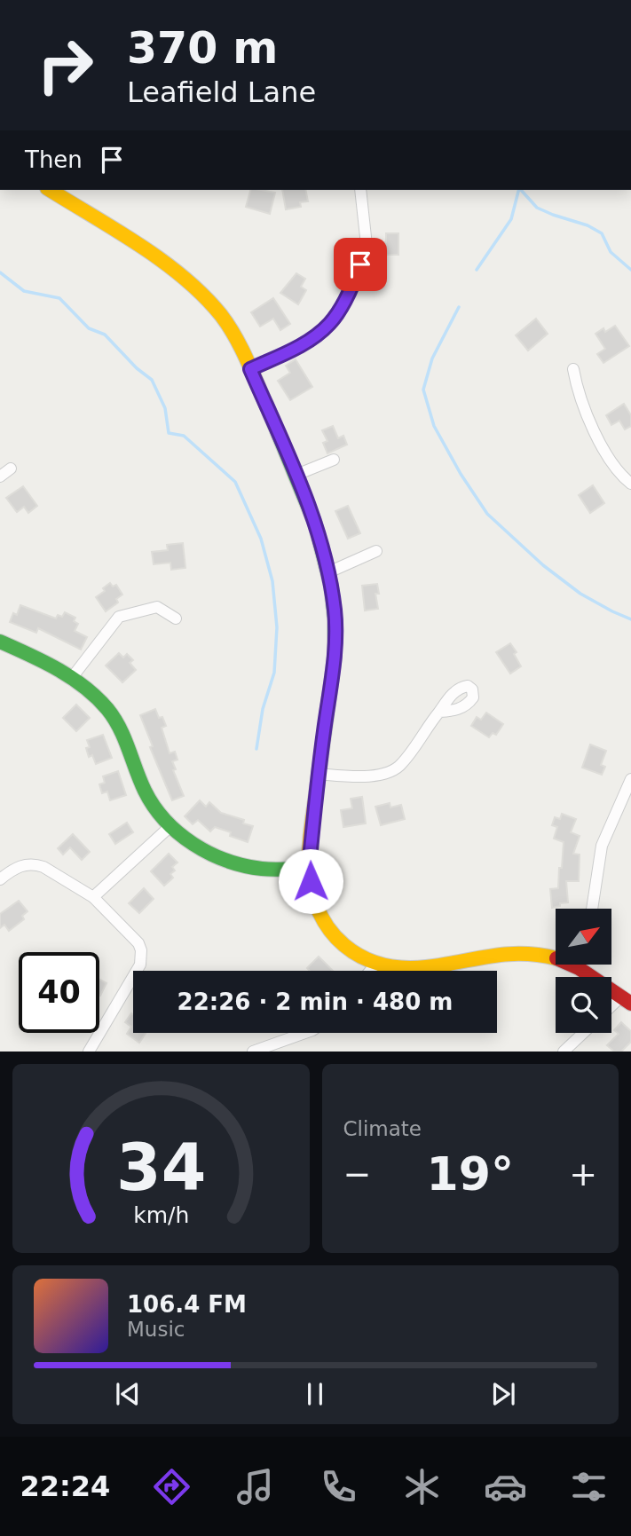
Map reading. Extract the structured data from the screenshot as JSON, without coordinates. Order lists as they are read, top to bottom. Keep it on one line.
{"north":"top right","page":{"turn":["370 m","Leafield Lane"],"then":"Then","limit":"40","trip":"22:26 · 2 min · 480 m","tile":"Climate","heat":["−","19°","+"],"song":["106.4 FM","Music"],"tabs":"22:24","gauge":["34","km/h"]}}
